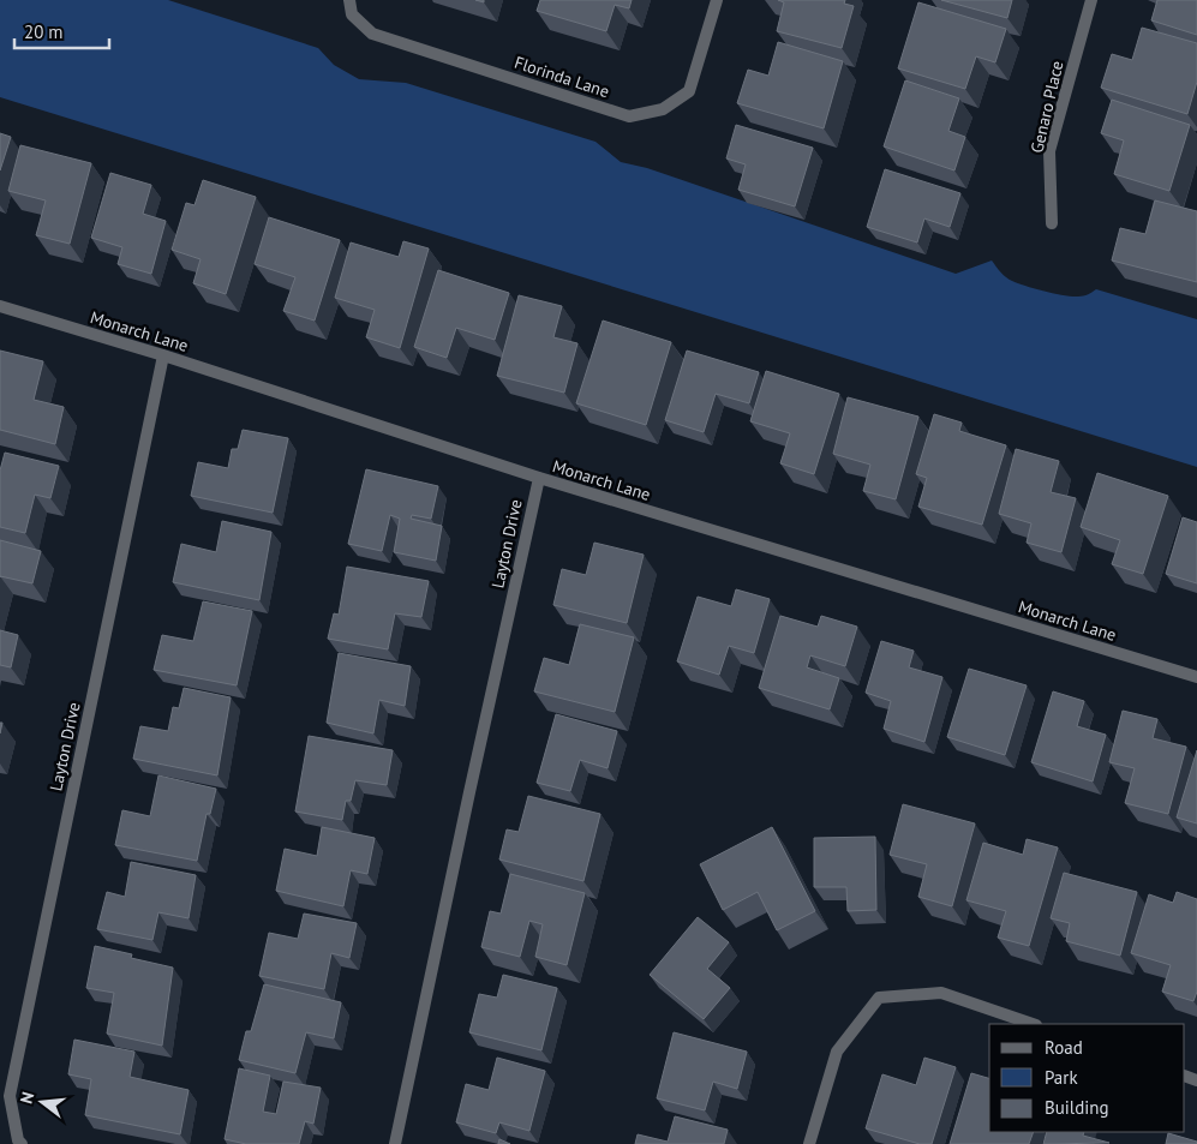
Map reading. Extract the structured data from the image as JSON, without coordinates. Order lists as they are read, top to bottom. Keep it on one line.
{"streets":{"street":["Florinda Lane","Genaro Place","Monarch Lane","Layton Drive"]},"crossings":[["Monarch Lane","Layton Drive"]],"legend":["Road","Park","Building"],"scale_bar":"20 m","north":"left"}
